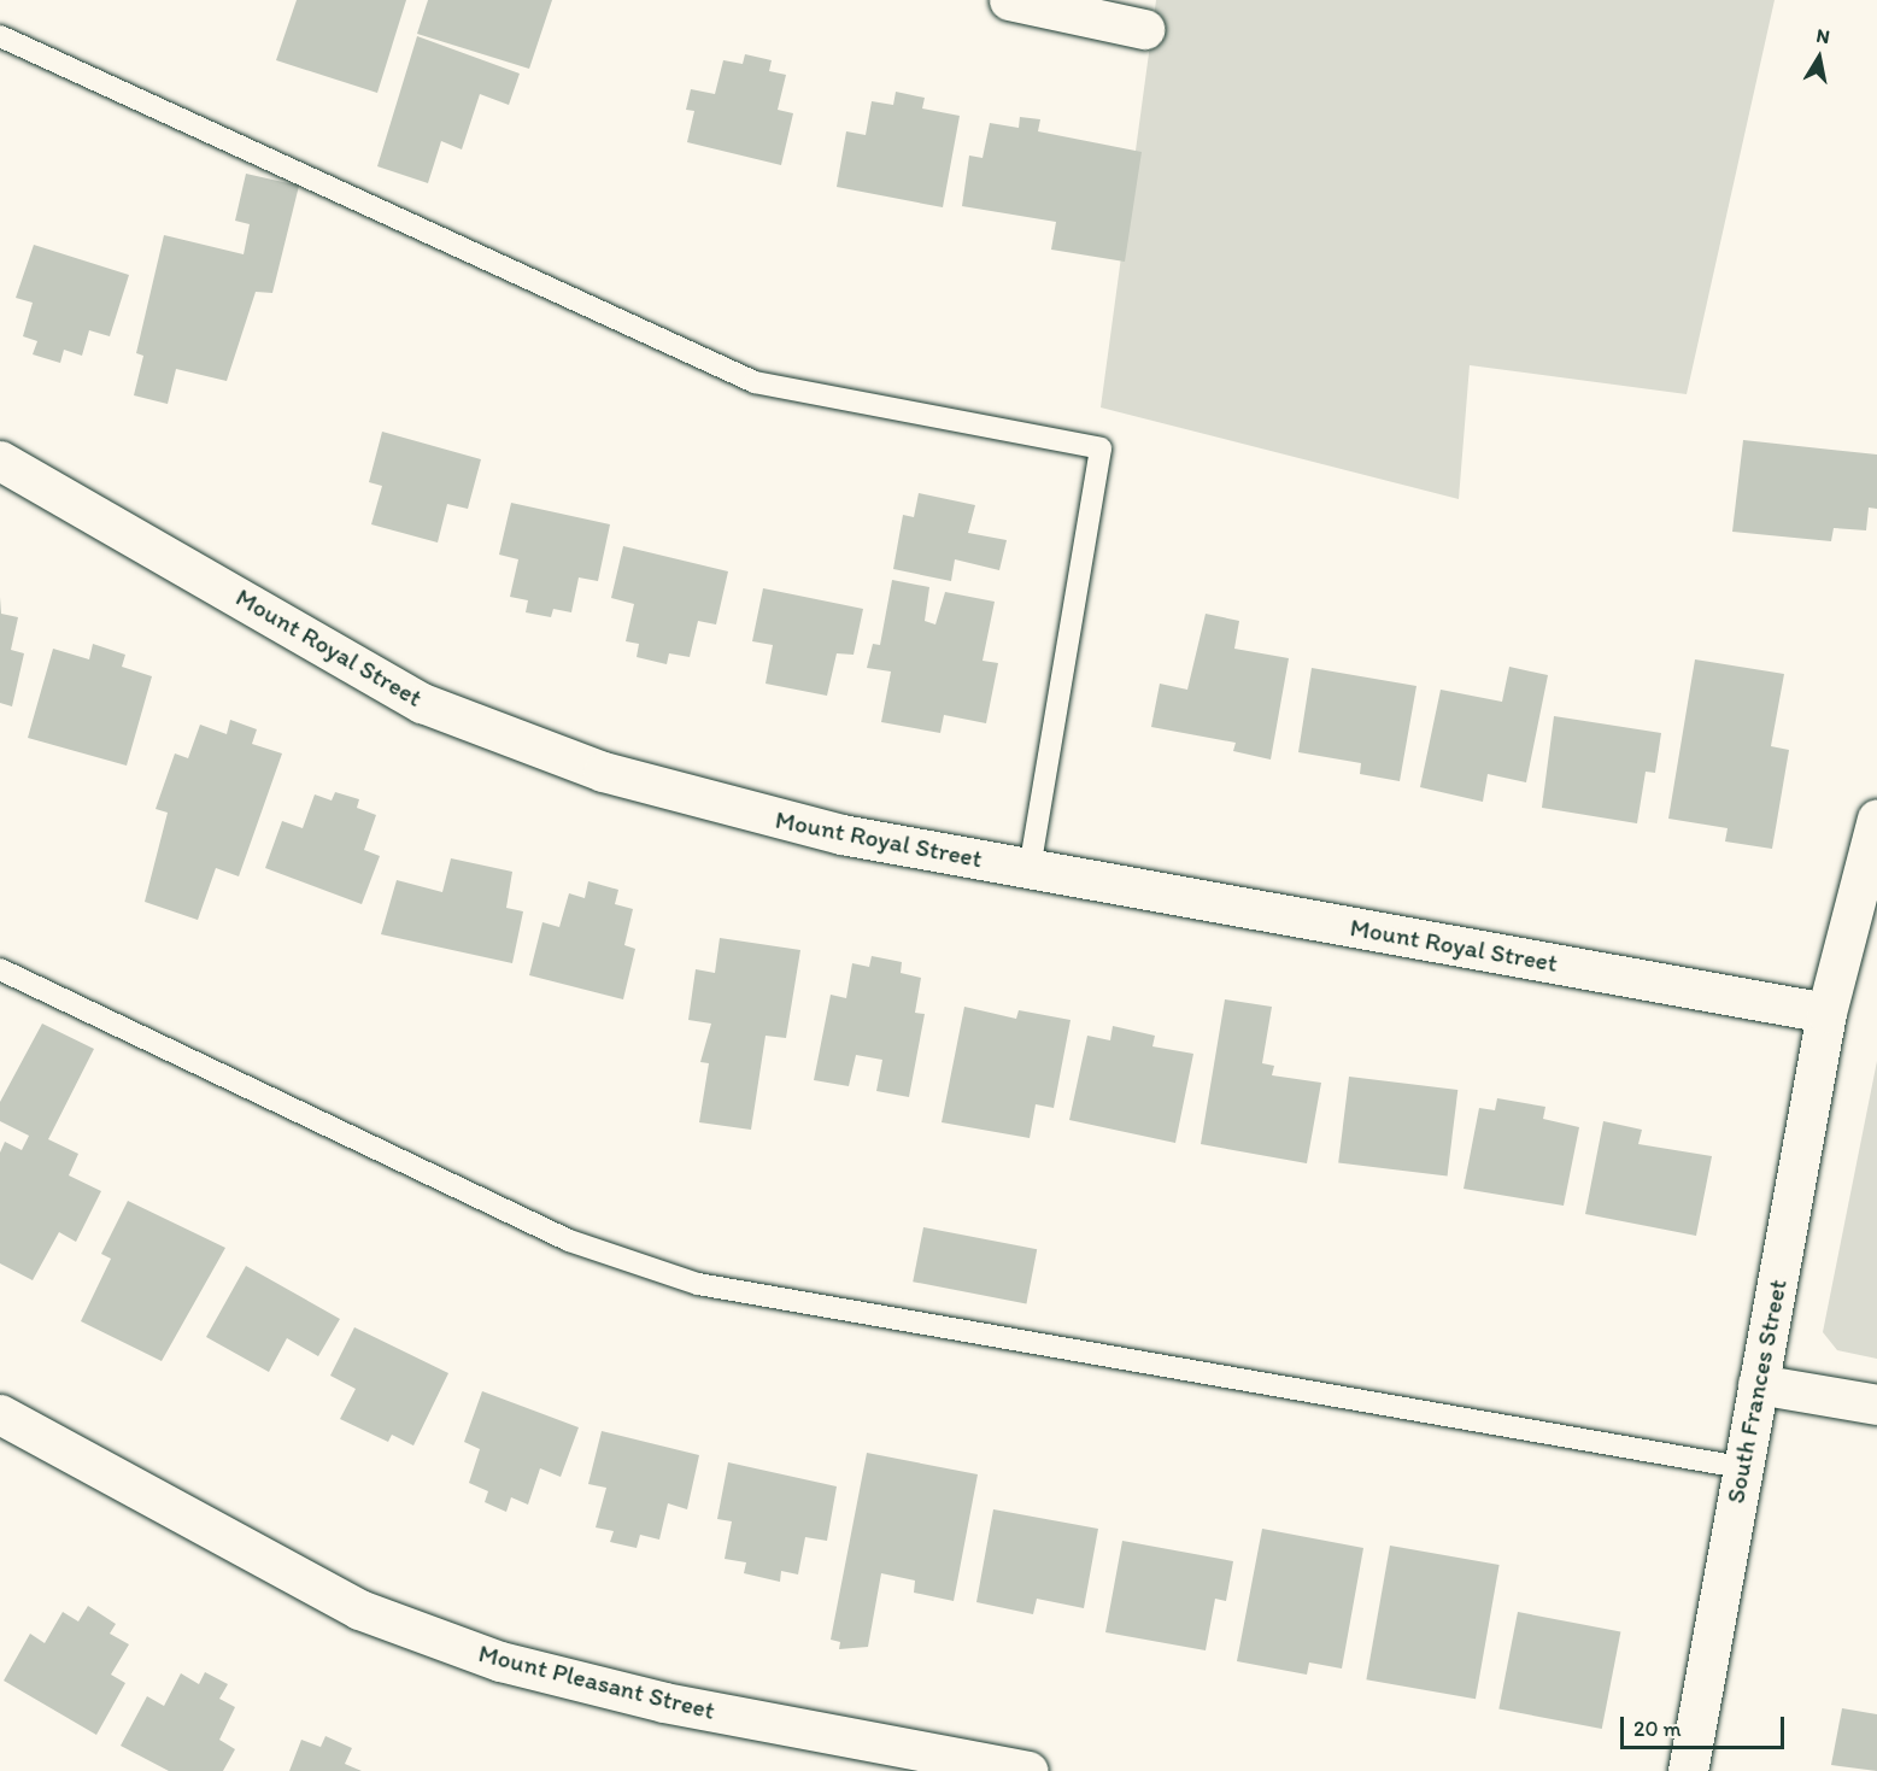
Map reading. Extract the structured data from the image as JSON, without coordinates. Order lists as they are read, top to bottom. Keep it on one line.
{"streets":{"street":["Mount Royal Street","South Frances Street","Mount Pleasant Street"]},"crossings":[["Mount Royal Street","South Frances Street"]],"scale_bar":"20 m","north":"top"}
